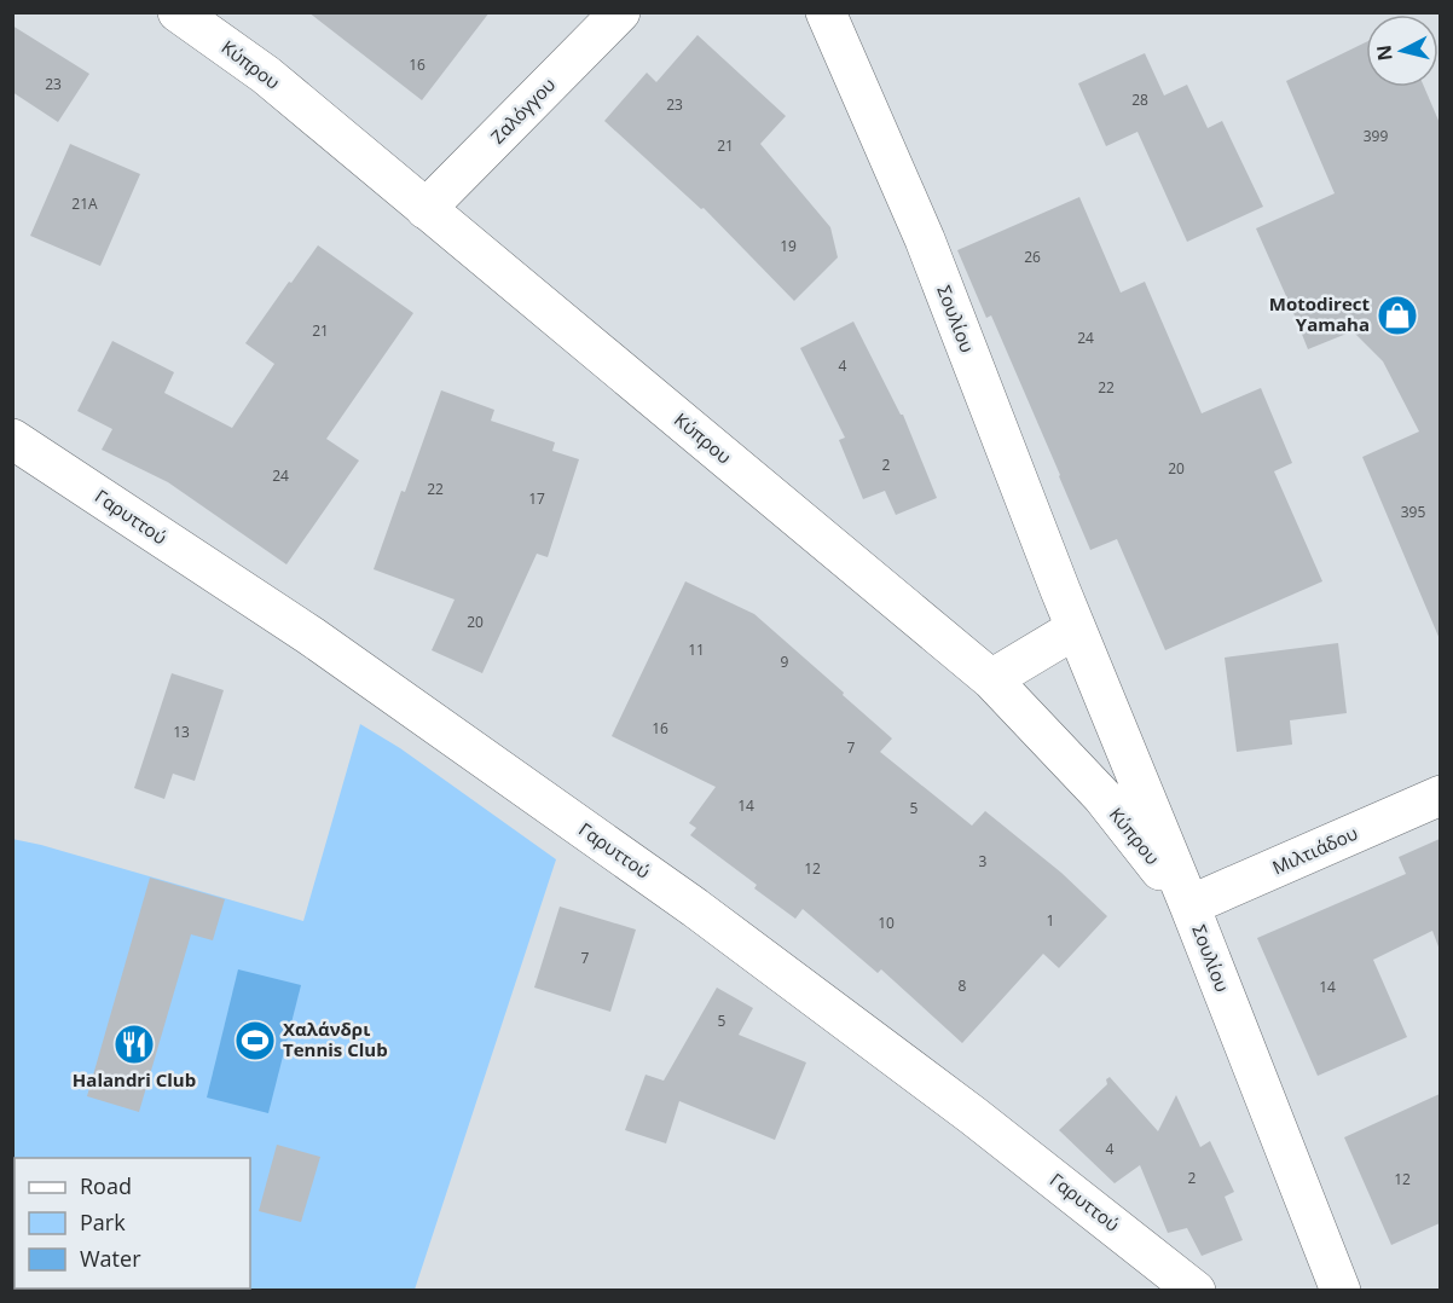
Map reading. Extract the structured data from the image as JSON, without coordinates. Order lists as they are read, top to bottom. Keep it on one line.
{"streets":{"street":["Κύπρου","Ζαλόγγου","Σουλίου","Γαρυττού","Μιλτιάδου"]},"crossings":[["Κύπρου","Ζαλόγγου"],["Κύπρου","Σουλίου"],["Κύπρου","Μιλτιάδου"],["Σουλίου","Μιλτιάδου"]],"places":{"shop":["Motodirect Yamaha"],"sports":["Χαλάνδρι Tennis Club"],"restaurant":["Halandri Club"]},"house_numbers":["16","23","28","23","399","21","21Α","19","26","21","24","4","22","2","20","24","22","17","395","20","11","9","16","13","7","14","5","3","12","1","10","7","8","14","5","4","2","12"],"legend":["Road","Park","Water"],"north":"left"}
